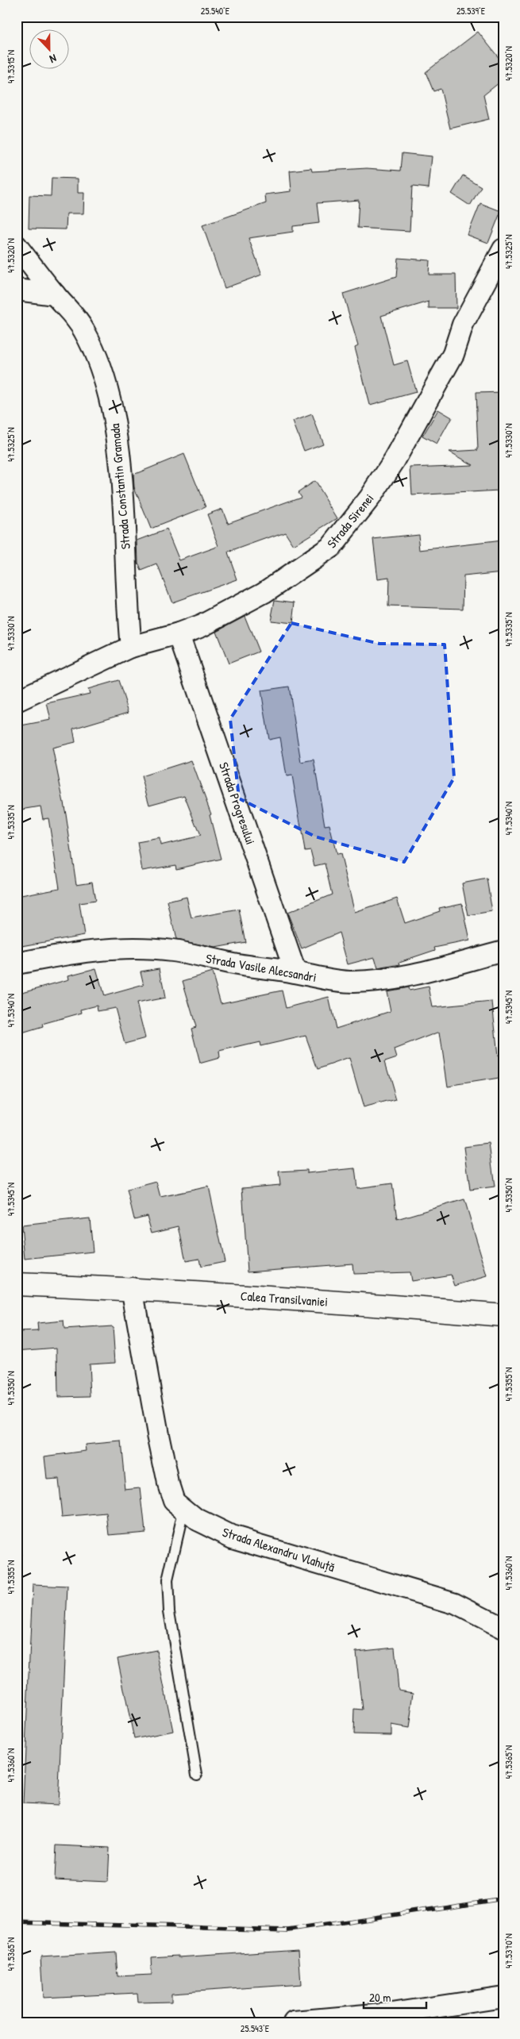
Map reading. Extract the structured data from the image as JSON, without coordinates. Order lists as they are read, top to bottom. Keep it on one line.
{"streets":{"highway":["Calea Transilvaniei"],"street":["Strada Constantin Gramada","Strada Sirenei","Strada Progresului","Strada Vasile Alecsandri","Strada Alexandru Vlahuță"]},"crossings":[["Strada Constantin Gramada","Strada Sirenei"],["Strada Sirenei","Strada Progresului"],["Strada Progresului","Strada Vasile Alecsandri"],["Calea Transilvaniei","Strada Alexandru Vlahuță"]],"scale_bar":"20 m","north":"bottom","coordinates":["25.540°E","25.539°E","47.5320°N","47.5315°N","47.5325°N","47.5330°N","47.5335°N","47.5340°N","47.5345°N","47.5350°N","47.5355°N","47.5360°N","47.5365°N","47.5370°N","25.543°E"]}
